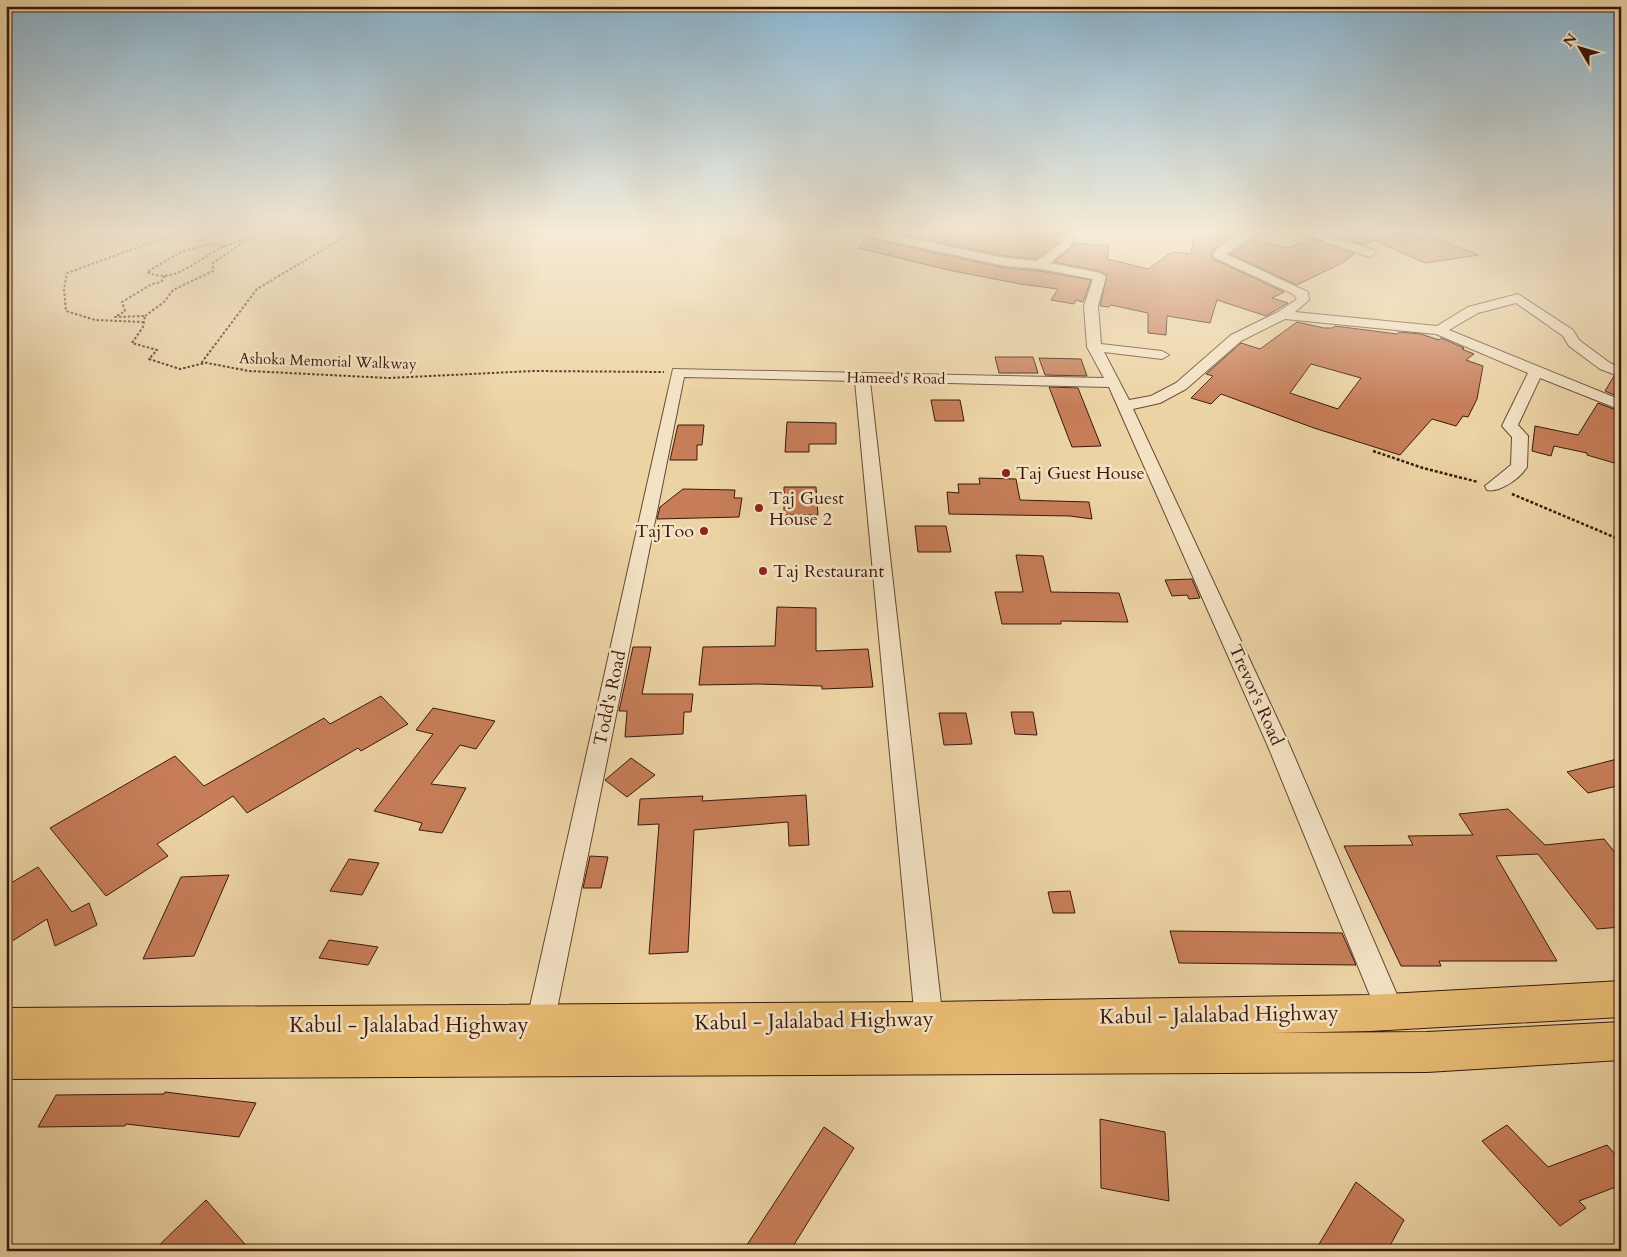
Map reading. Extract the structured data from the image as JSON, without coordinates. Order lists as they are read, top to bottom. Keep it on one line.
{"streets":{"highway":["Kabul - Jalalabad Highway"],"street":["Hameed's Road","Trevor's Road","Todd's Road"],"path":["Ashoka Memorial Walkway"]},"crossings":[["Ashoka Memorial Walkway","Hameed's Road"],["Ashoka Memorial Walkway","Todd's Road"],["Hameed's Road","Trevor's Road"],["Hameed's Road","Todd's Road"],["Trevor's Road","Kabul - Jalalabad Highway"],["Todd's Road","Kabul - Jalalabad Highway"]],"places":["Taj Guest House","Taj Guest House 2","TajToo","Taj Restaurant"],"north":"top left"}
